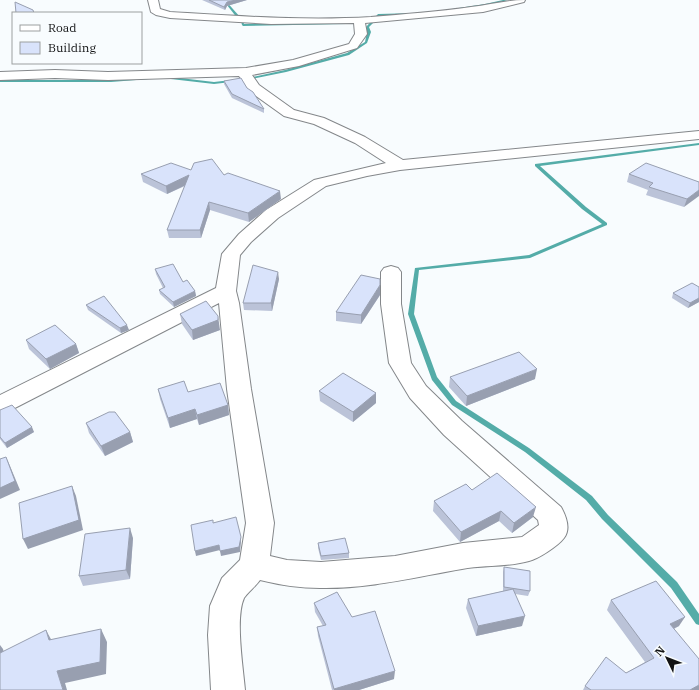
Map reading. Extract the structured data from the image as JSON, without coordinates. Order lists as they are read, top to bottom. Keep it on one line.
{"legend":["Road","Building"],"north":"top left"}
